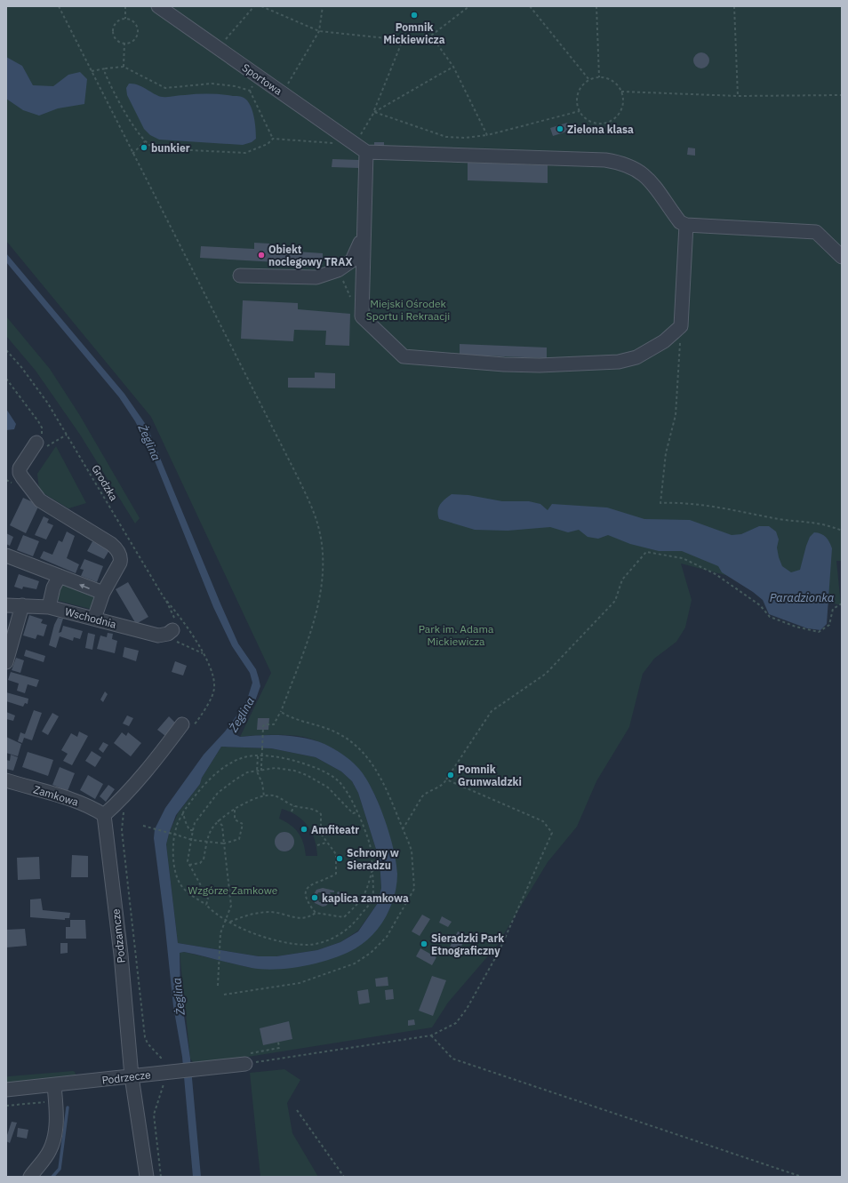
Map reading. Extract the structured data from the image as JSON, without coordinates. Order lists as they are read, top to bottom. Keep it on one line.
{"streets":{"street":["Sportowa","Wschodnia","Zamkowa","Podzamcze","Podrzecze"],"path":["Grodzka"]},"crossings":[["Grodzka","Wschodnia"],["Zamkowa","Podzamcze"],["Podzamcze","Podrzecze"]],"water":["Żeglina","Paradzionka"],"parks":["Miejski Ośrodek Sportu i Rekraacji","Park im. Adama Mickiewicza","Wzgórze Zamkowe"],"places":["Pomnik Mickiewicza","Zielona klasa","bunkier","Obiekt noclegowy TRAX","Pomnik Grunwaldzki","Amfiteatr","Schrony w Sieradzu","kaplica zamkowa","Sieradzki Park Etnograficzny"]}
